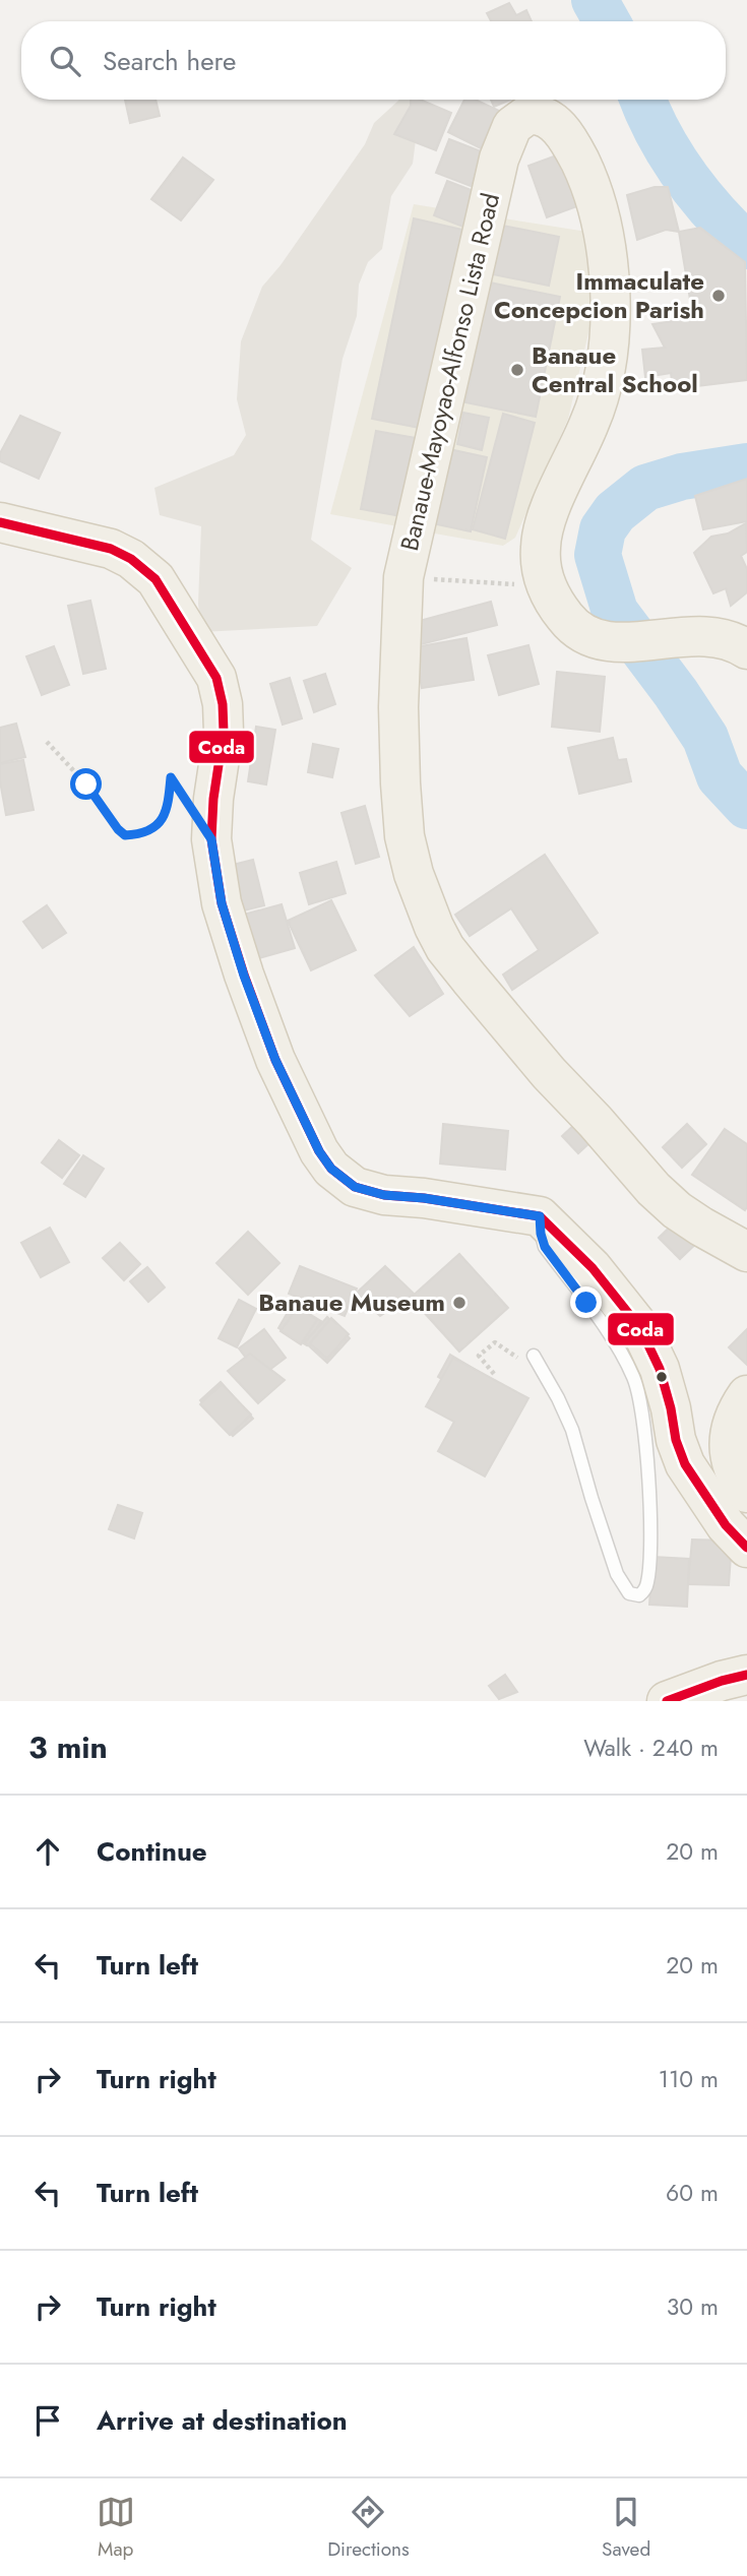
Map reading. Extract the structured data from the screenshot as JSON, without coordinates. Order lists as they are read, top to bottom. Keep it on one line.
{"streets":{"main road":["Banaue-Mayoyao-Alfonso Lista Road"]},"places":["Immaculate Concepcion Parish","Banaue Central School","Banaue Museum"],"lines":["transit line Coda"],"page":{"search":"Search here","heading":["3 min","Walk · 240 m"],"list":[["Continue","20 m"],["Turn left","20 m"],["Turn right","110 m"],["Turn left","60 m"],["Turn right","30 m"],"Arrive at destination"],"nav":["Map","Directions","Saved"]}}
